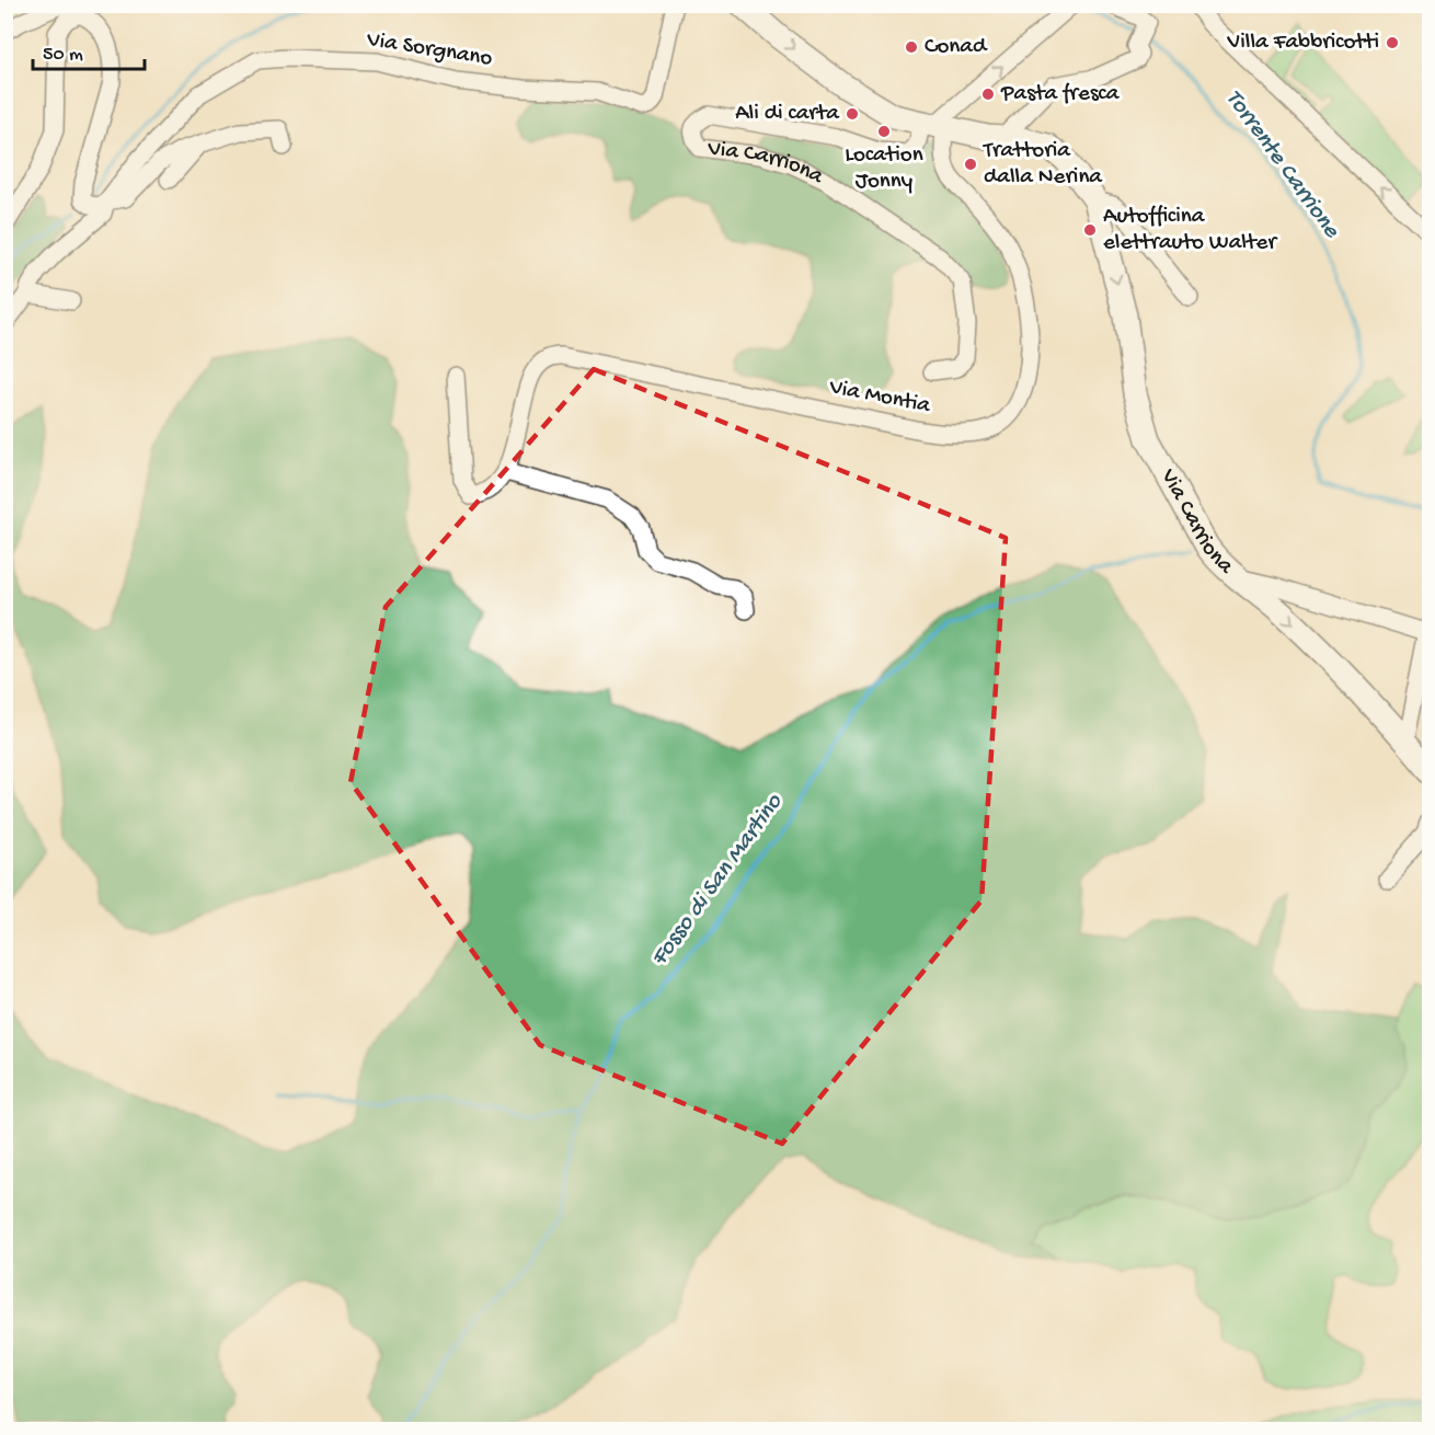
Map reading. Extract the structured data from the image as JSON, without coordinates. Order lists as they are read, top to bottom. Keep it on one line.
{"streets":{"main road":["Via Carriona"],"street":["Via Sorgnano","Via Montia"]},"crossings":[["Via Carriona","Via Montia"]],"one_way":["Via Carriona"],"water":["Torrente Carrione","Fosso di San Martino"],"places":["Villa Fabbricotti","Conad","Pasta fresca","Ali di carta","Location Jonny","Trattoria dalla Nerina","Autofficina elettrauto Walter"],"scale_bar":"50 m"}
